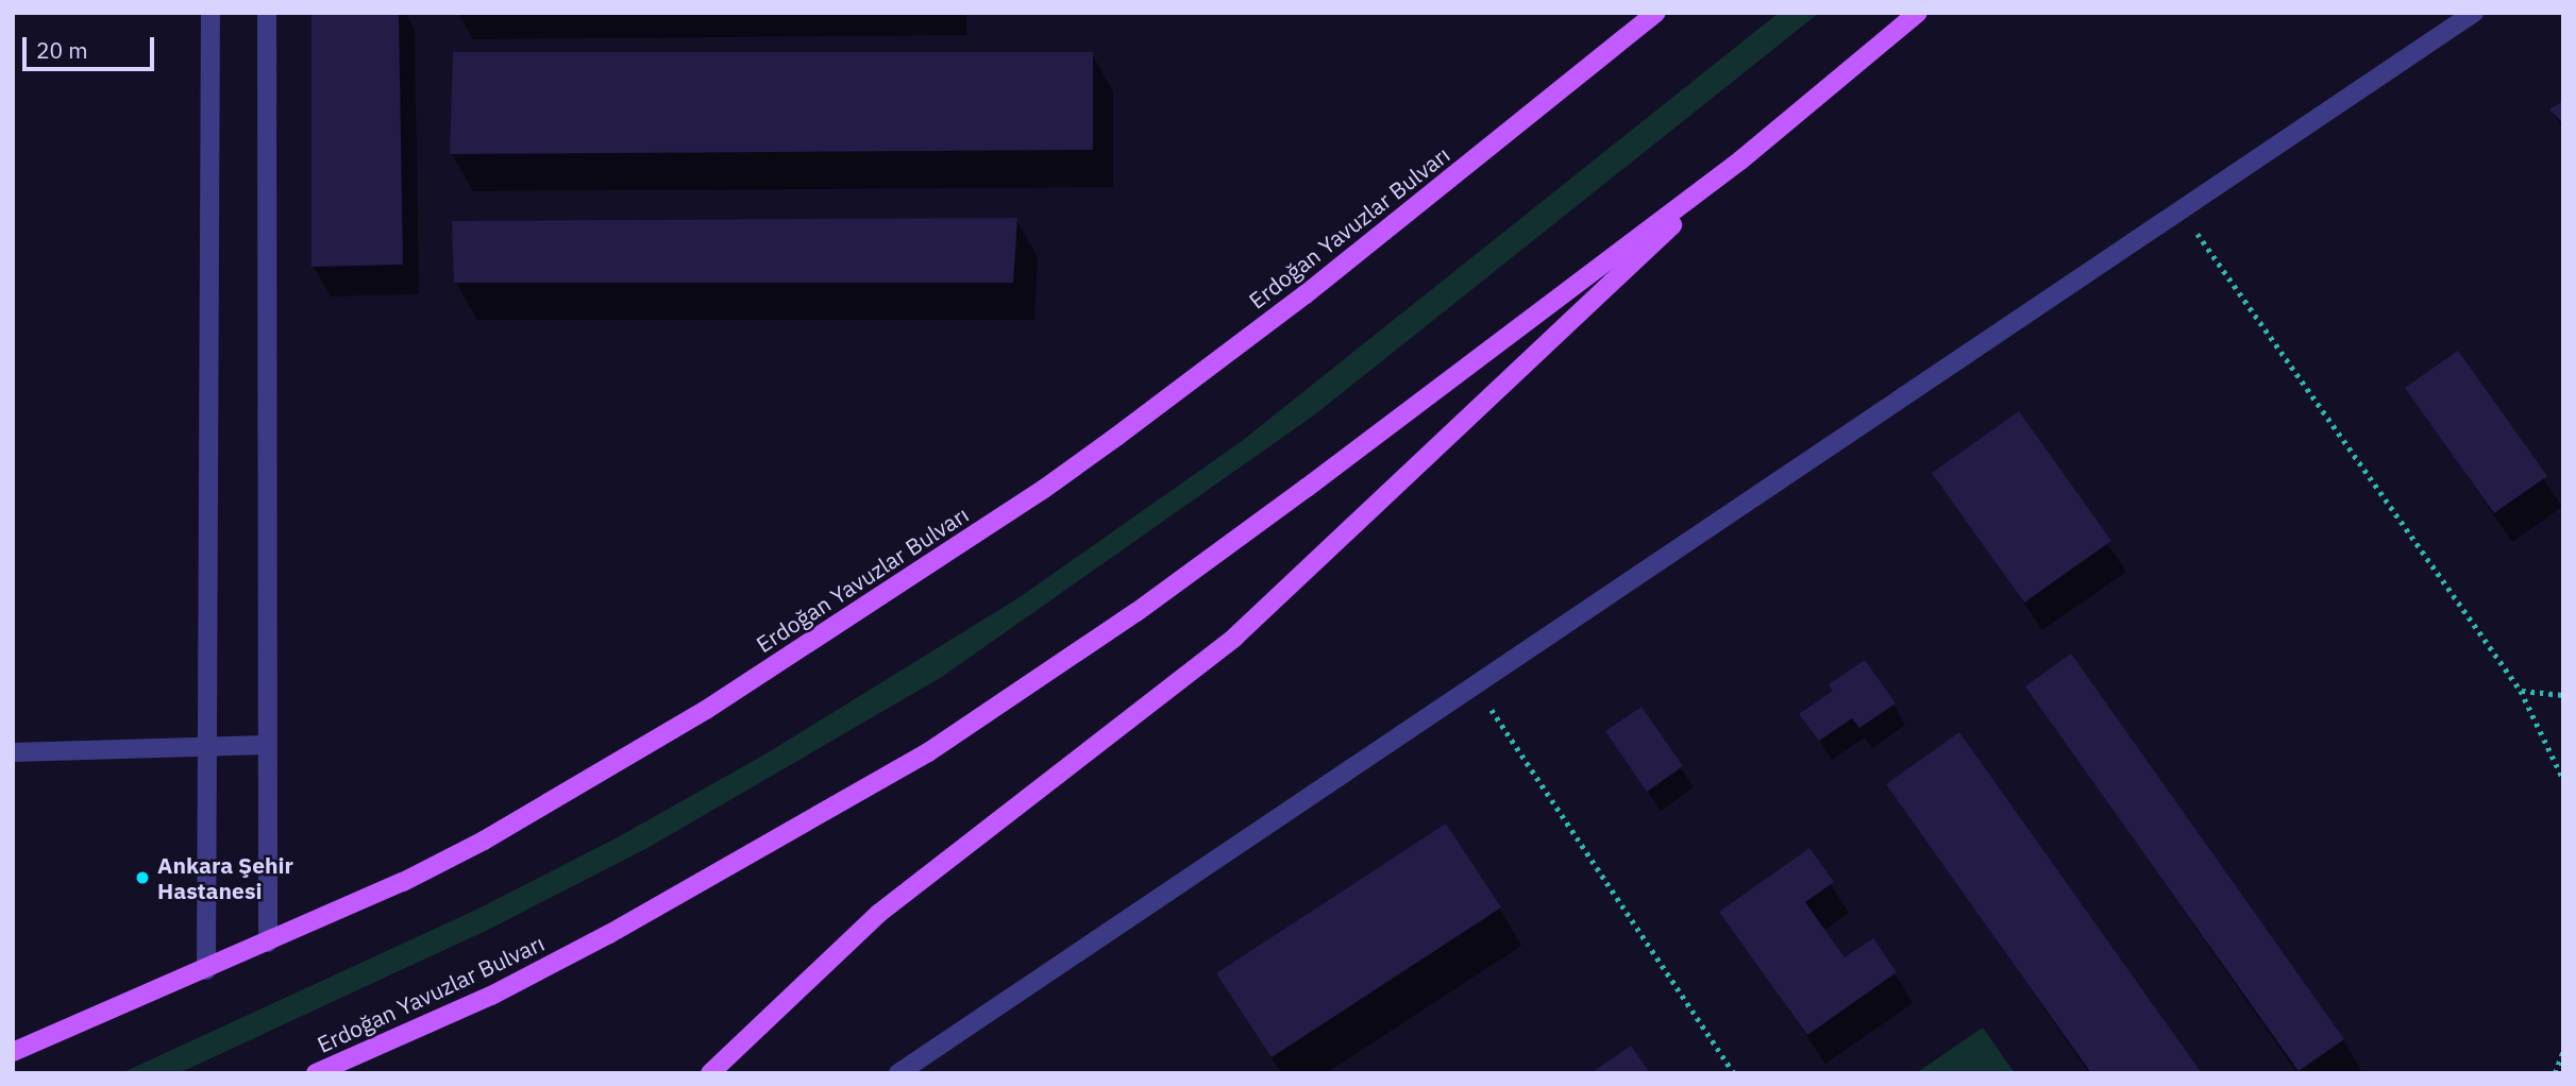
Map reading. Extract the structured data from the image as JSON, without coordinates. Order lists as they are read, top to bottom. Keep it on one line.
{"streets":{"main road":["Erdoğan Yavuzlar Bulvarı"]},"places":["Ankara Şehir Hastanesi"],"scale_bar":"20 m"}
